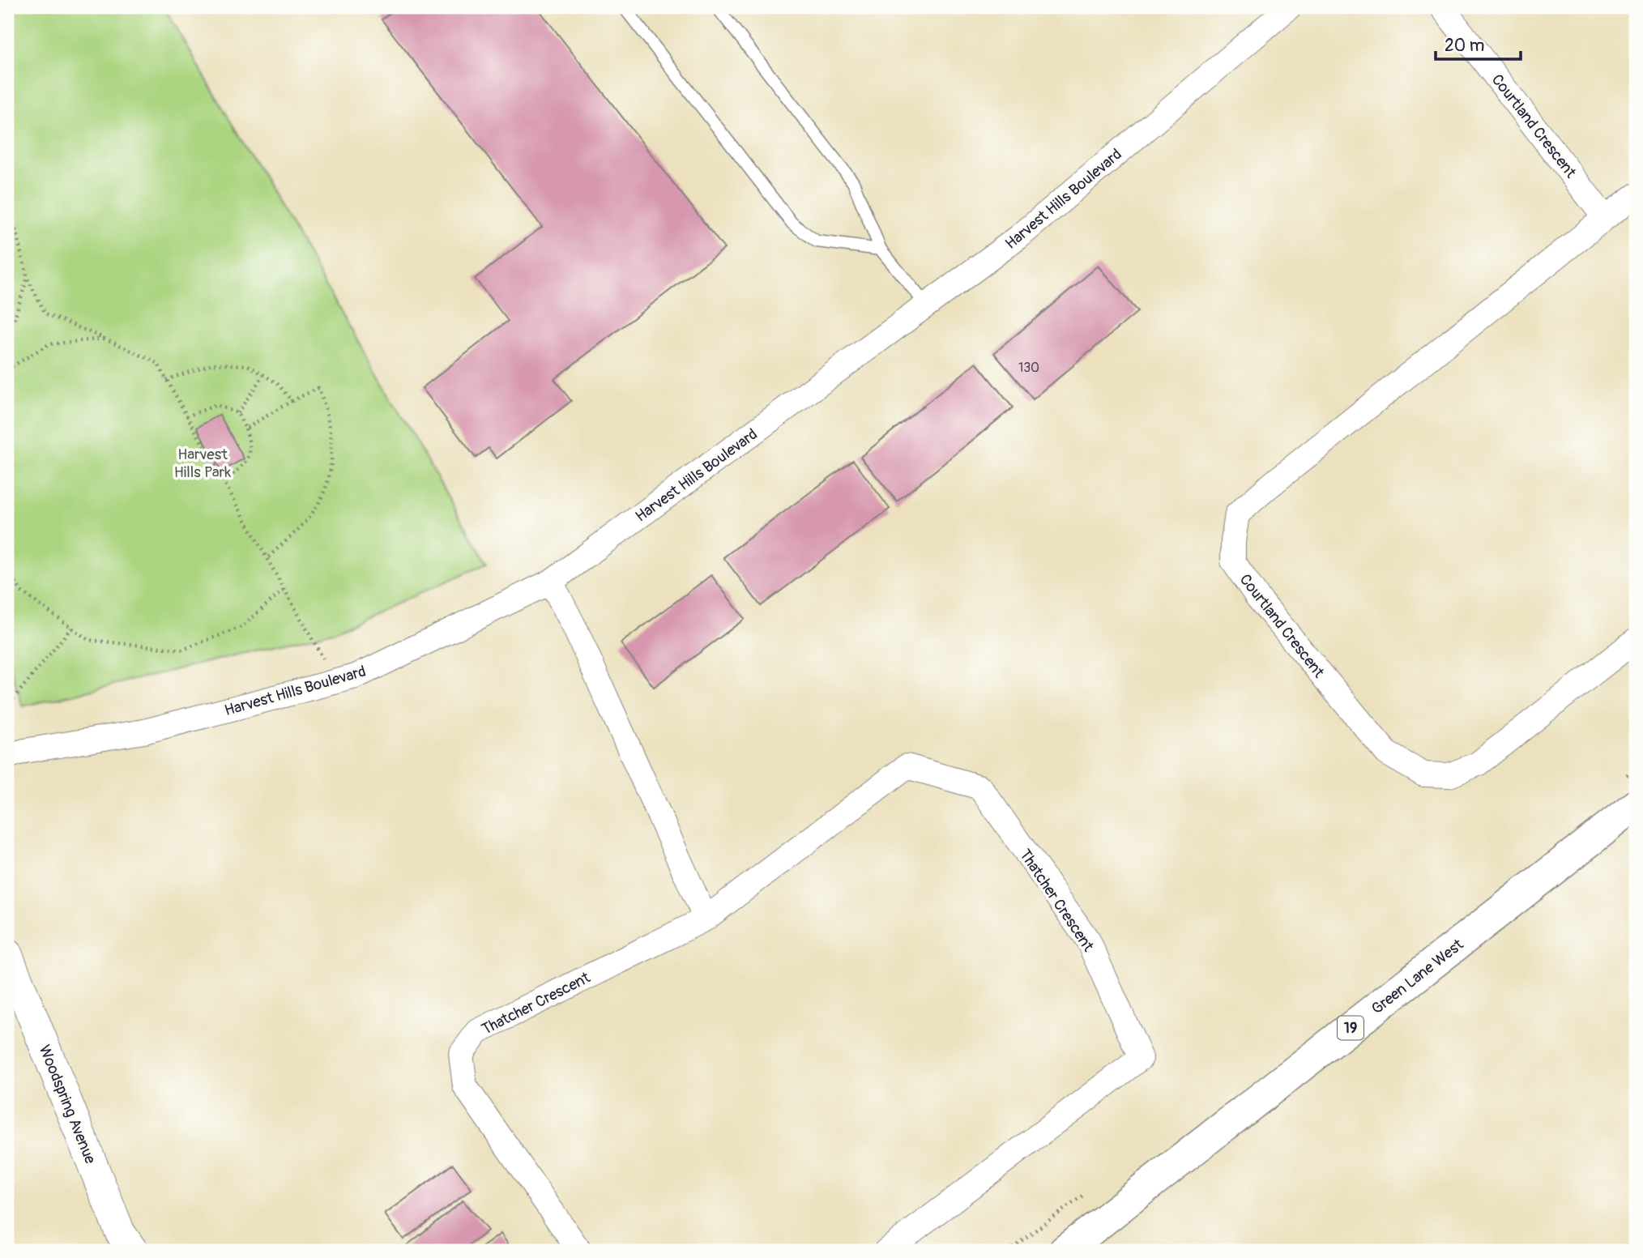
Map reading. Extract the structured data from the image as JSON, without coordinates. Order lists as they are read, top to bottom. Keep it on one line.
{"streets":{"main road":["Green Lane West","19"],"street":["Courtland Crescent","Harvest Hills Boulevard","Thatcher Crescent","Woodspring Avenue"]},"parks":["Harvest Hills Park"],"house_numbers":["130"],"scale_bar":"20 m"}
